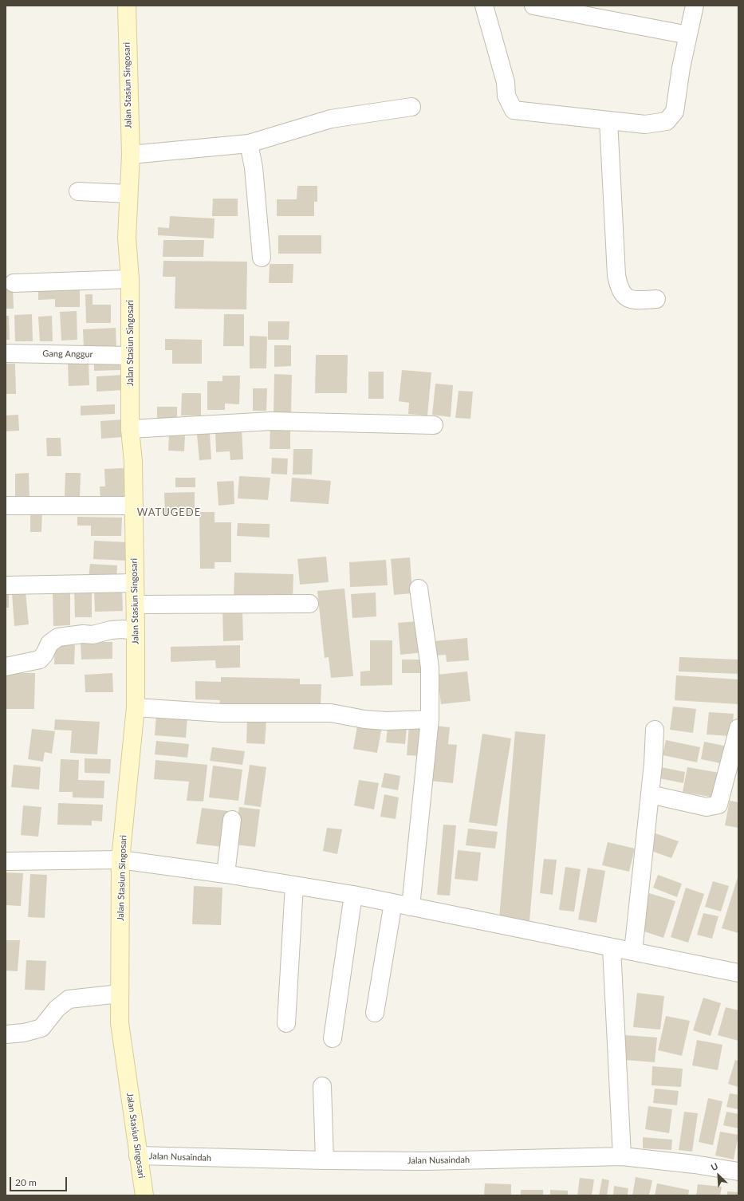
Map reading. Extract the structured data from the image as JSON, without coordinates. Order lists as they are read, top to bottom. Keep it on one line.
{"streets":{"street":["Jalan Stasiun Singosari","Gang Anggur","Jalan Nusaindah"]},"crossings":[["Jalan Stasiun Singosari","Gang Anggur"],["Jalan Stasiun Singosari","Jalan Nusaindah"]],"districts":["WATUGEDE"],"scale_bar":"20 m","north":"top left"}
